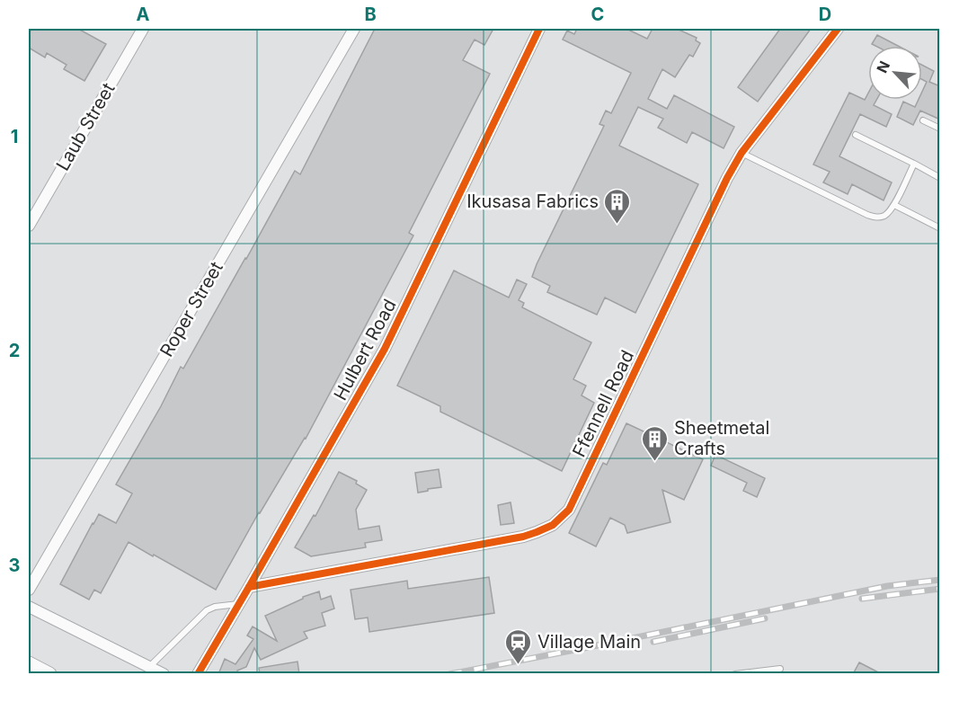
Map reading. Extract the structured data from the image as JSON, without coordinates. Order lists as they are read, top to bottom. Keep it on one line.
{"streets":{"street":["Laub Street","Roper Street","Hulbert Road","Ffennell Road"]},"crossings":[["Hulbert Road","Ffennell Road"]],"places":{"building":["Ikusasa Fabrics","Sheetmetal Crafts"],"station":["Village Main"]},"north":"top left","grid":{"columns":["A","B","C","D"],"rows":["1","2","3"]}}
